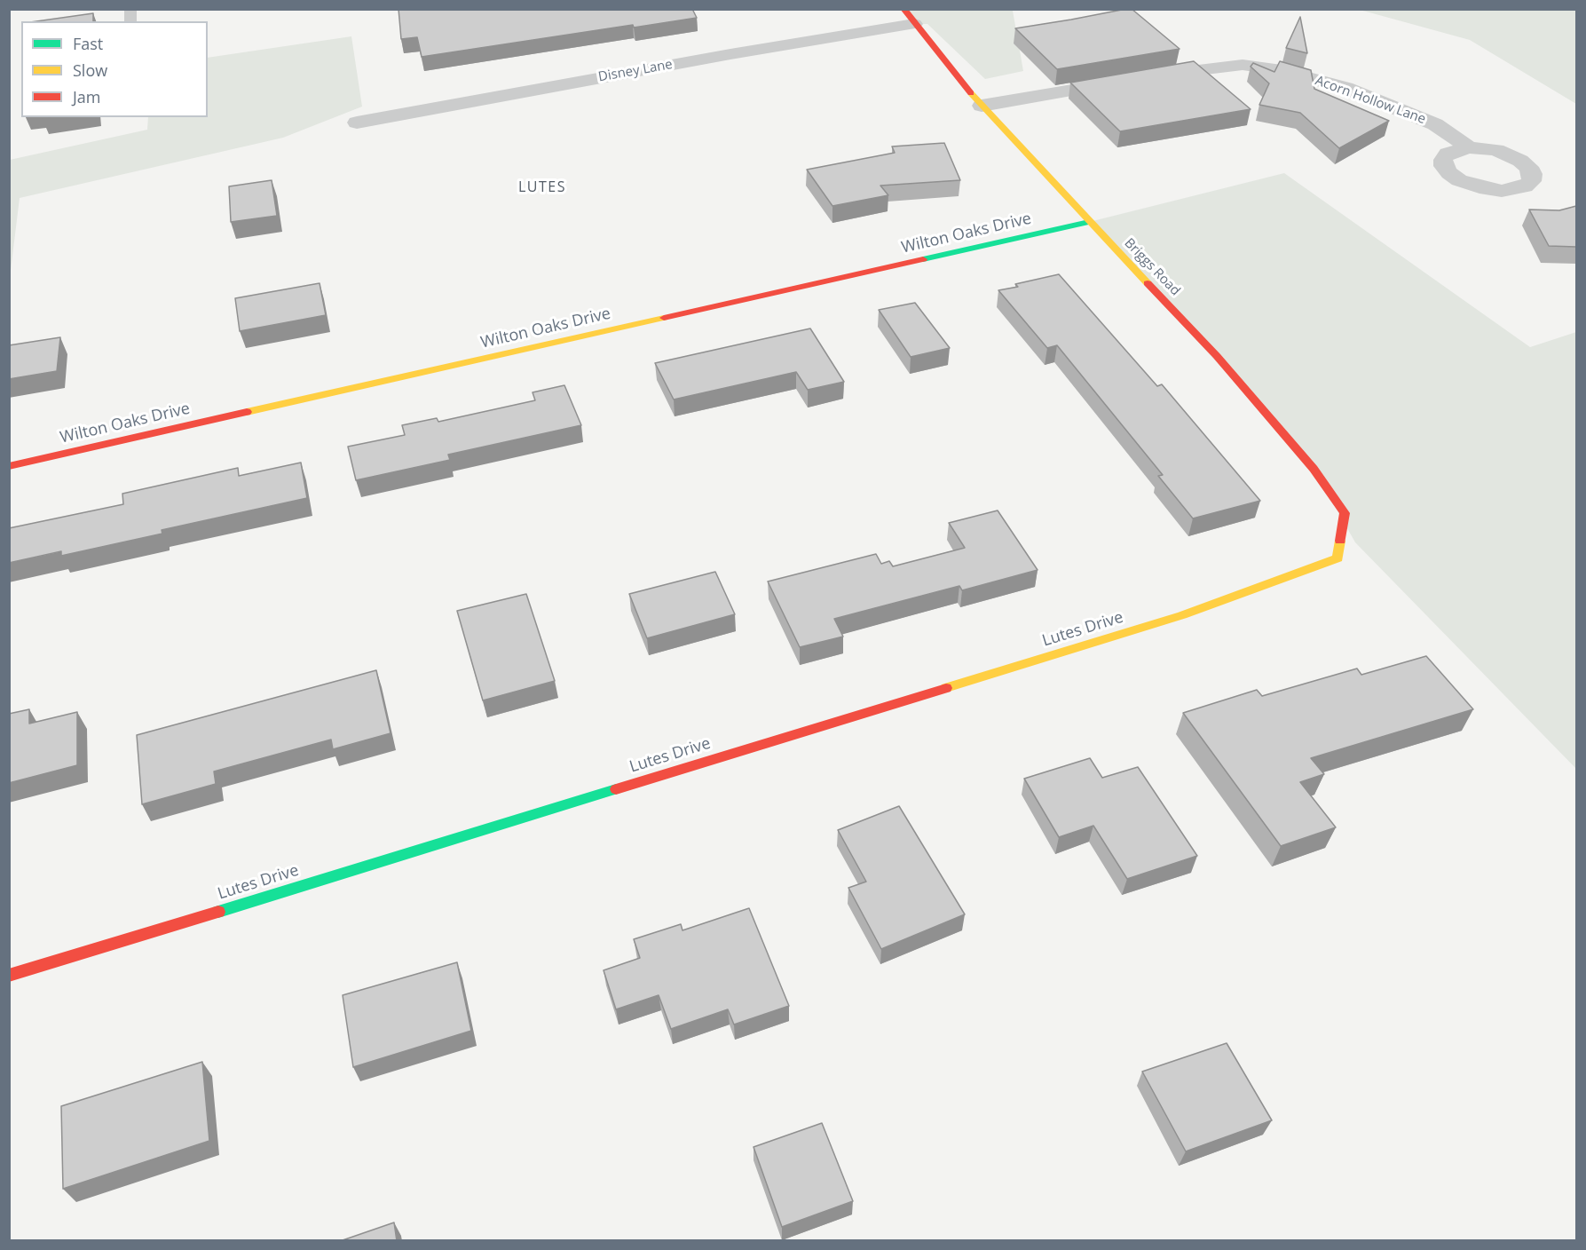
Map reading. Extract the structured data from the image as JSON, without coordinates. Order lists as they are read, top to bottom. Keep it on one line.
{"streets":{"street":["Disney Lane","Acorn Hollow Lane","Wilton Oaks Drive","Briggs Road","Lutes Drive"]},"crossings":[["Disney Lane","Briggs Road"],["Acorn Hollow Lane","Briggs Road"],["Wilton Oaks Drive","Briggs Road"],["Briggs Road","Lutes Drive"]],"districts":["LUTES"],"legend":["Fast","Slow","Jam"]}
